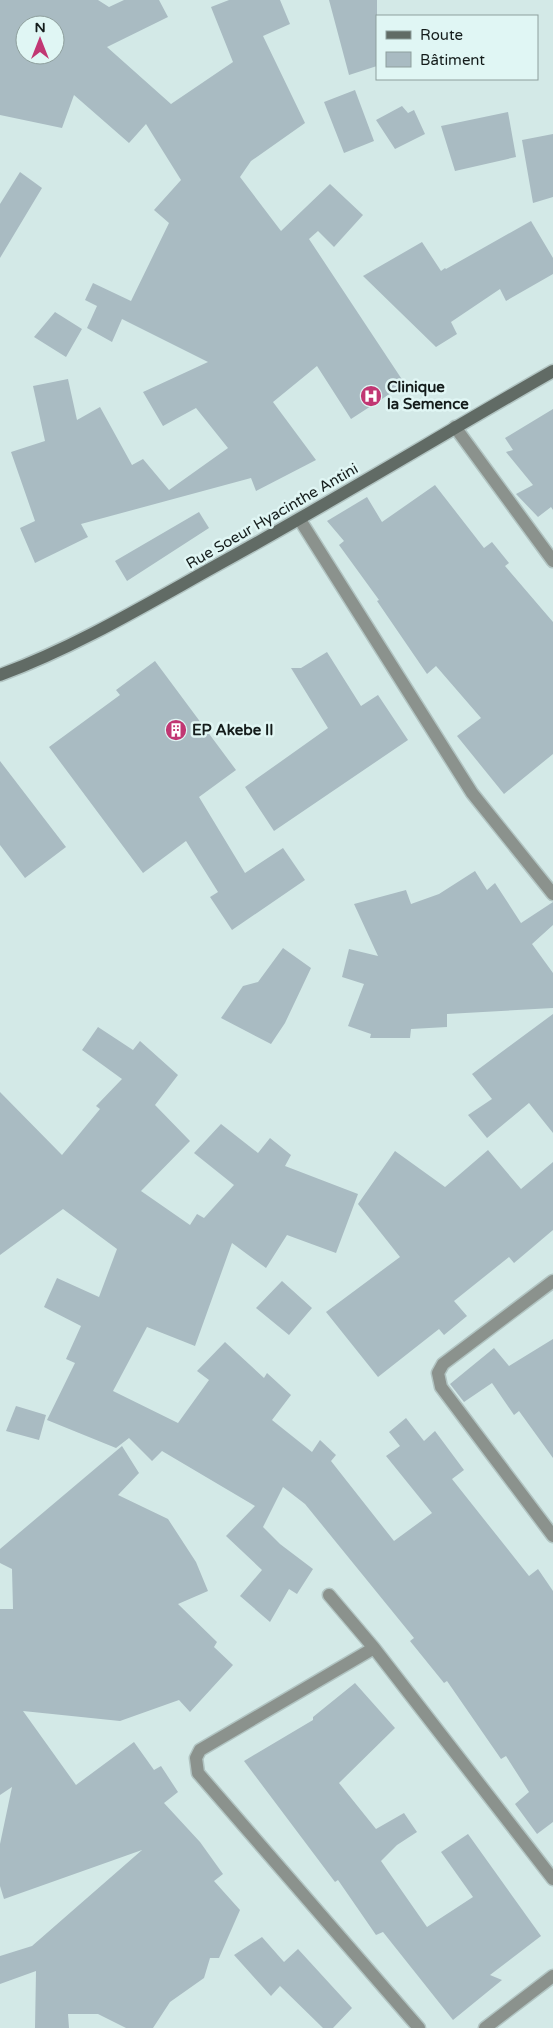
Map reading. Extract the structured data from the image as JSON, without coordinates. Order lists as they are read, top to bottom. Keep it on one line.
{"streets":{"main road":["Rue Soeur Hyacinthe Antini"]},"places":{"hospital":["Clinique la Semence"],"building":["EP Akebe II"]},"legend":["Route","Bâtiment"],"north":"top"}
